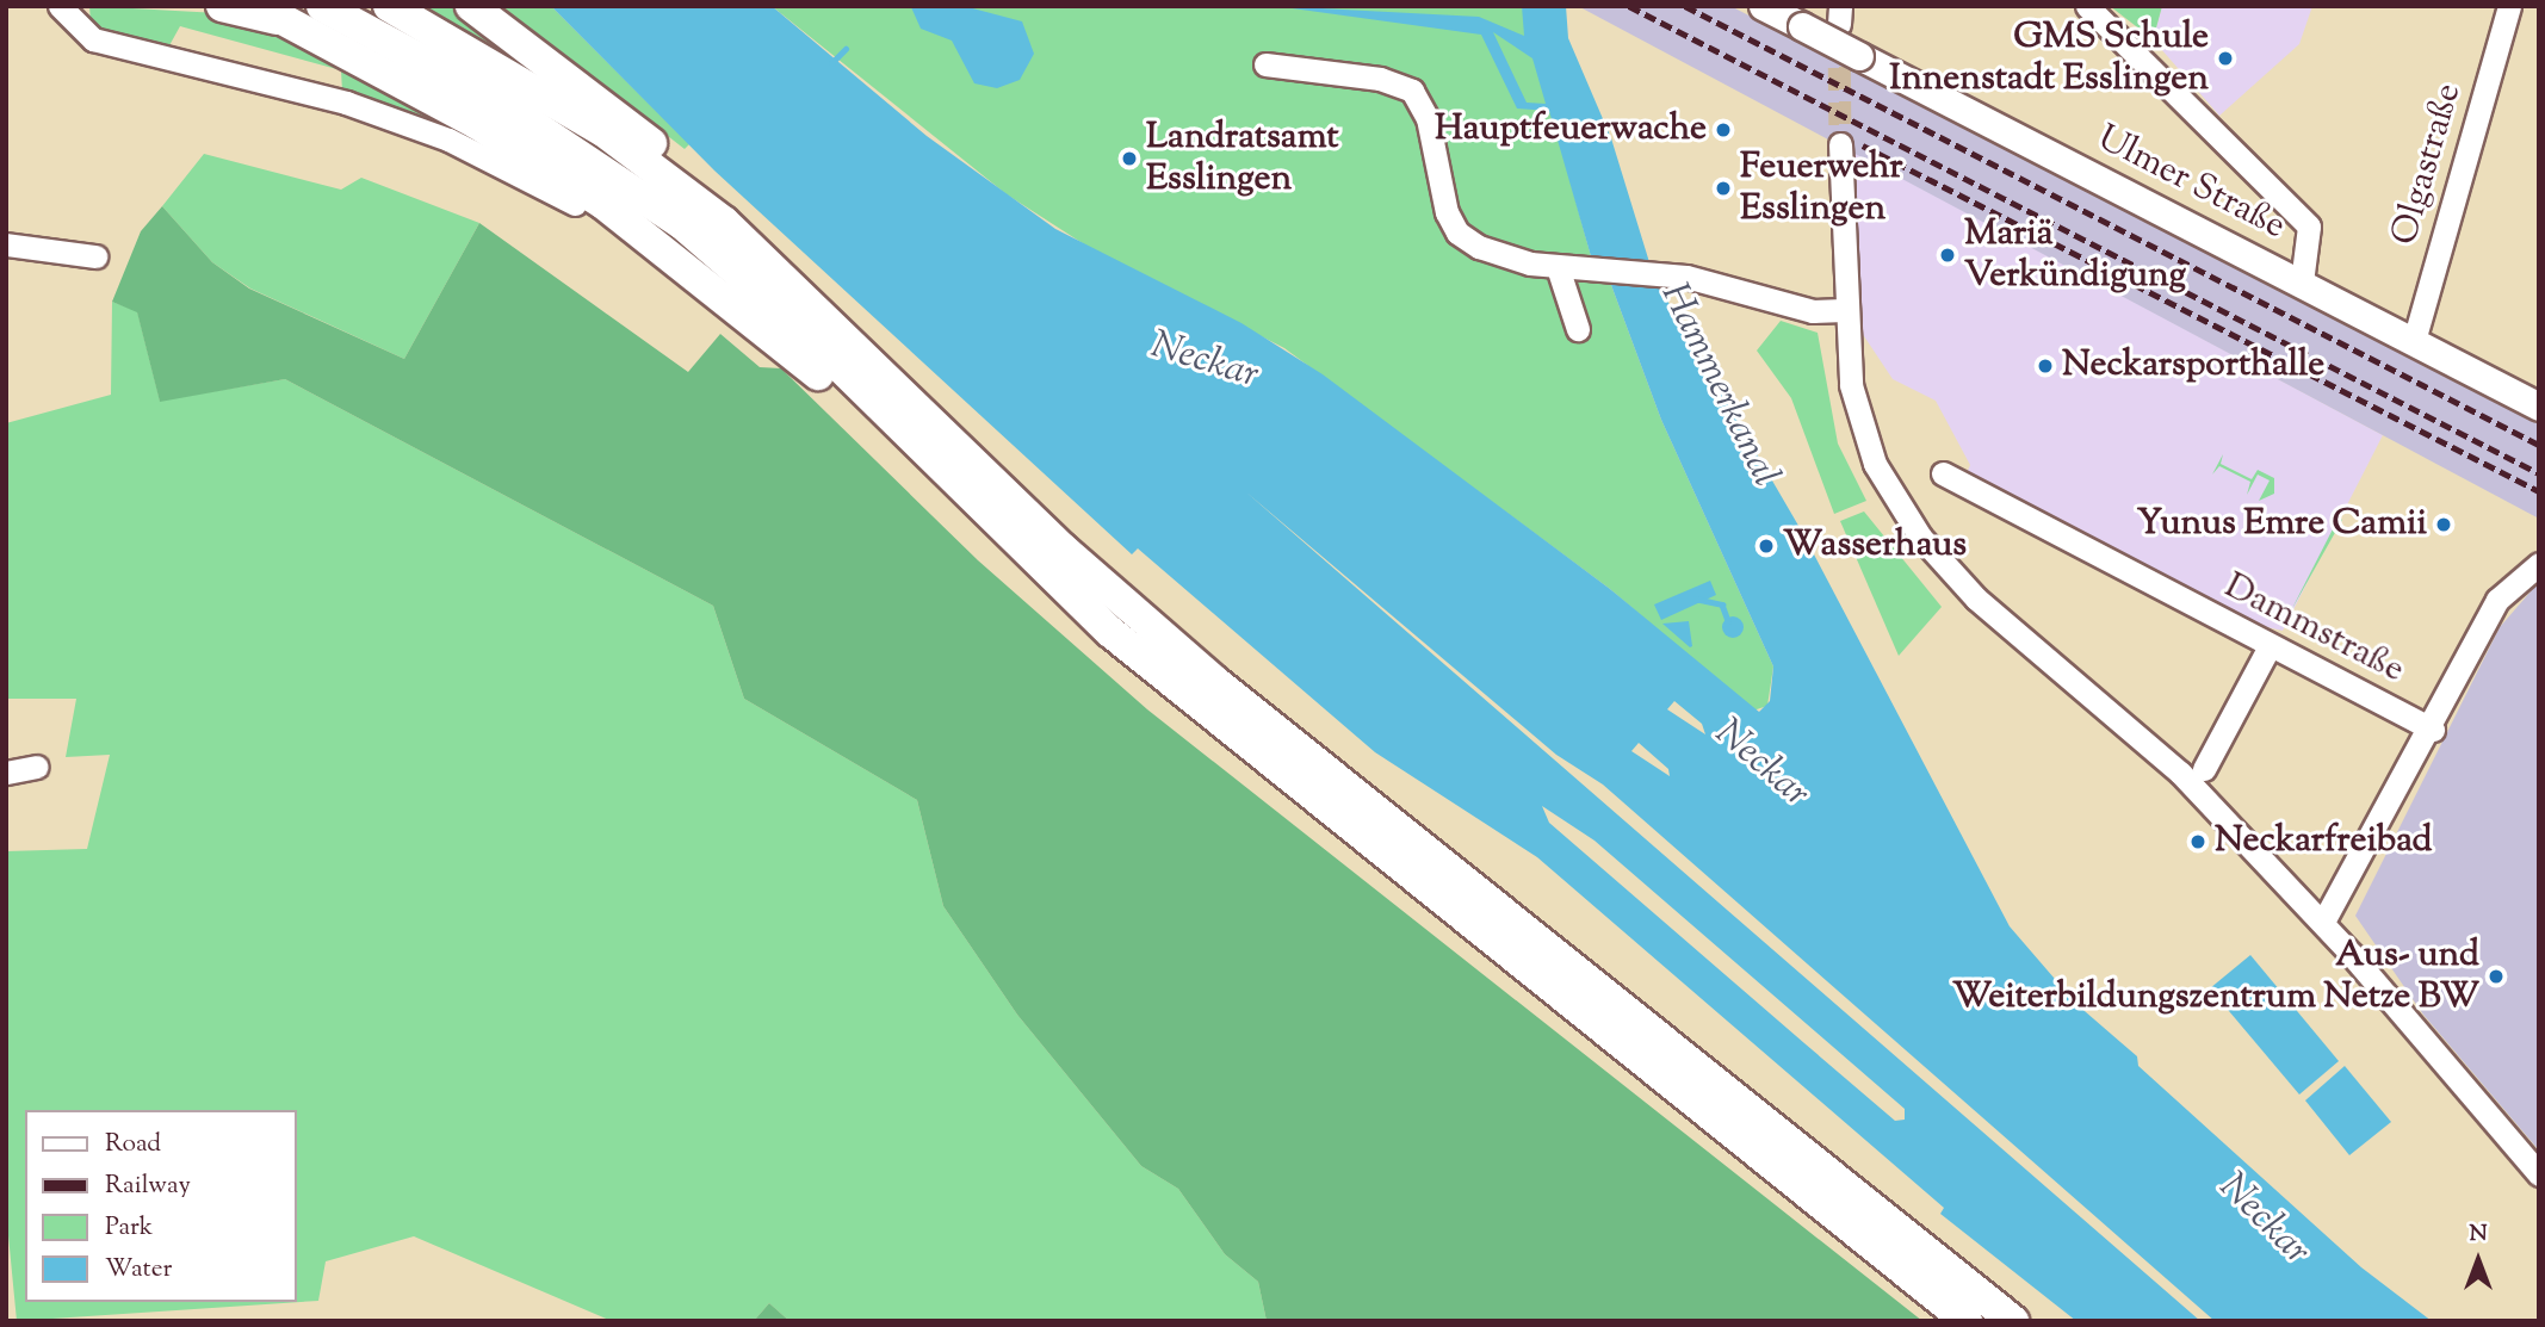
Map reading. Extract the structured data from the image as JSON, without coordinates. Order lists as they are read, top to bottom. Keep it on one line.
{"streets":{"main road":["Ulmer Straße"],"street":["Olgastraße","Dammstraße"]},"crossings":[["Olgastraße","Ulmer Straße"]],"water":["Neckar","Hammerkanal"],"places":["GMS Schule Innenstadt Esslingen","Hauptfeuerwache","Landratsamt Esslingen","Feuerwehr Esslingen","Mariä Verkündigung","Neckarsporthalle","Yunus Emre Camii","Wasserhaus","Neckarfreibad","Aus- und Weiterbildungszentrum Netze BW"],"legend":["Road","Railway","Park","Water"],"north":"top"}
